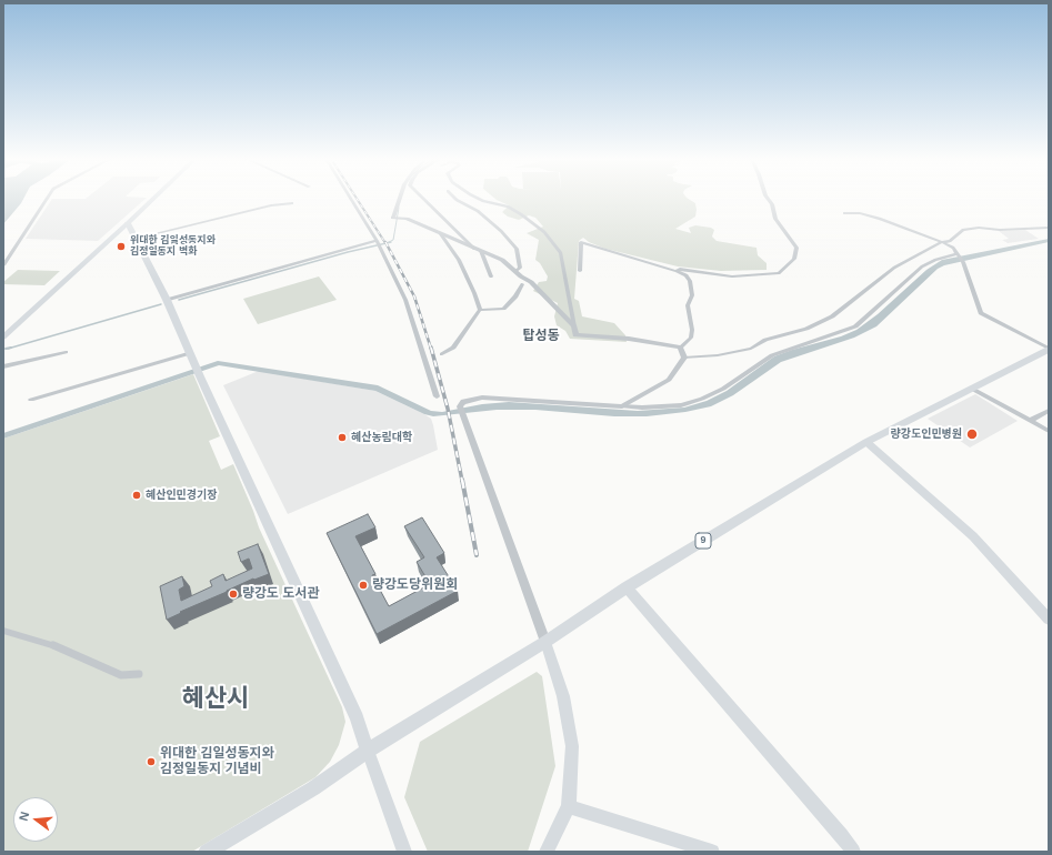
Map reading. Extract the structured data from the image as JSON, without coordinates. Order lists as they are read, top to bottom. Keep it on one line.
{"streets":{"main road":["9"]},"districts":["탑성동","혜산시"],"places":["위대한 김일성동지와 김정일동지 벽화","량강도인민병원","혜산농림대학","혜산인민경기장","량강도당위원회","량강도 도서관","위대한 김일성동지와 김정일동지 기념비"],"north":"left"}
